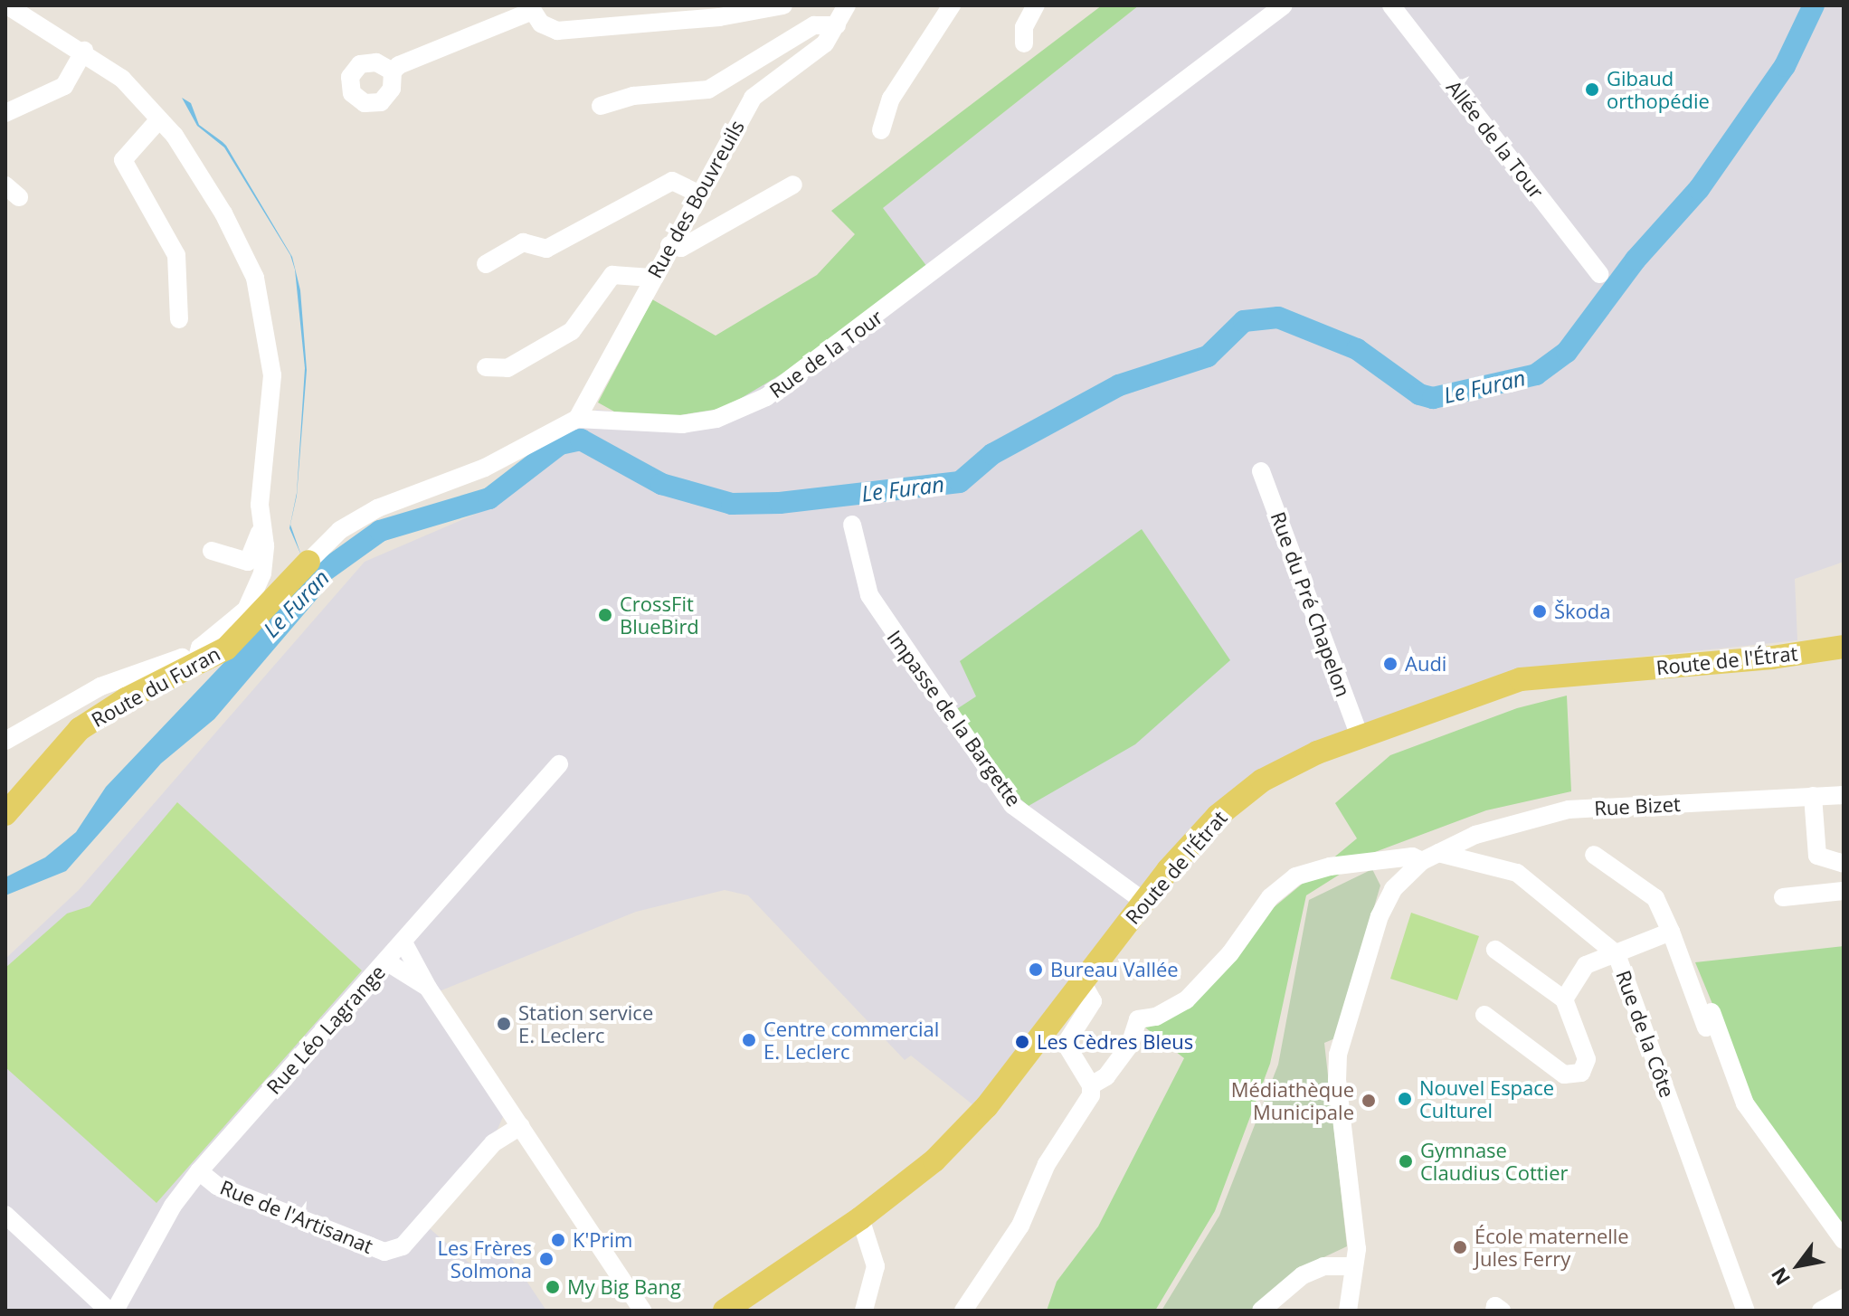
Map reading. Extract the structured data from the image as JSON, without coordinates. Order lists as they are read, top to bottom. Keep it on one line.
{"streets":{"main road":["Route de l'Étrat","Route du Furan"],"street":["Allée de la Tour","Rue des Bouvreuils","Rue de la Tour","Rue du Pré Chapelon","Impasse de la Bargette","Rue Bizet","Rue Léo Lagrange","Rue de la Côte","Rue de l'Artisanat"]},"crossings":[["Rue des Bouvreuils","Rue de la Tour"],["Rue du Pré Chapelon","Route de l'Étrat"],["Route de l'Étrat","Impasse de la Bargette"],["Rue Bizet","Rue de la Côte"],["Rue Léo Lagrange","Rue de l'Artisanat"]],"water":["Le Furan"],"places":["Gibaud orthopédie","Škoda","CrossFit BlueBird","Audi","Bureau Vallée","Station service E. Leclerc","Centre commercial E. Leclerc","Les Cèdres Bleus","Nouvel Espace Culturel","Médiathèque Municipale","Gymnase Claudius Cottier","K'Prim","École maternelle Jules Ferry","Les Frères Solmona","My Big Bang"],"north":"bottom left"}
